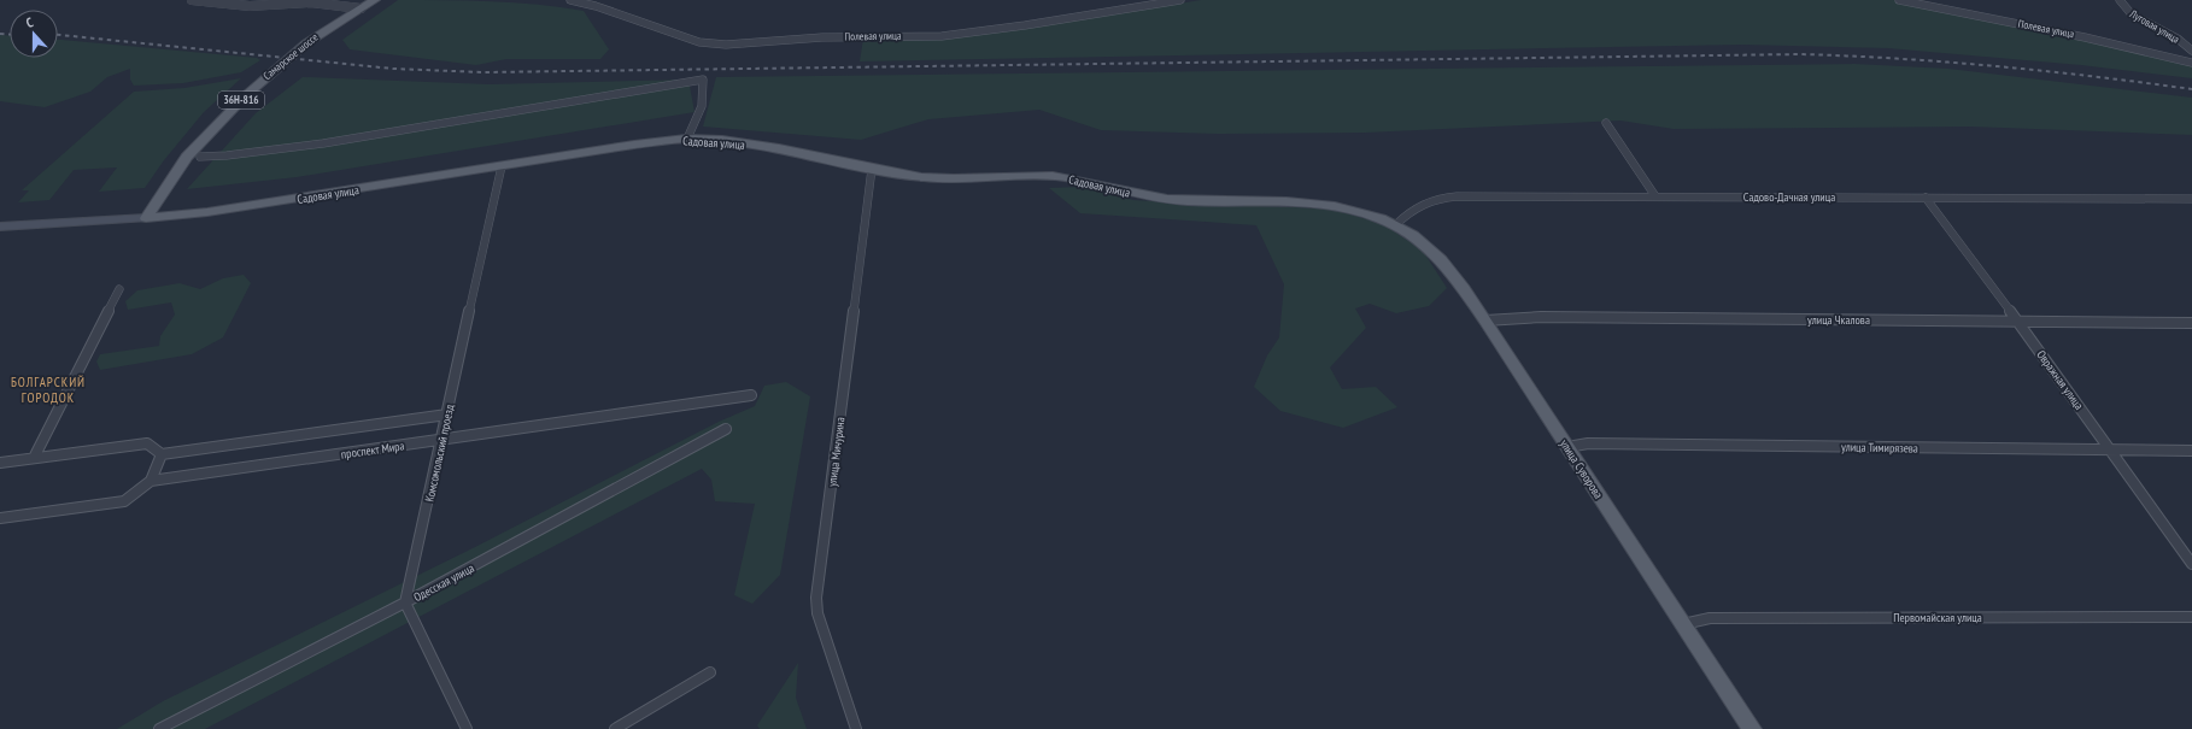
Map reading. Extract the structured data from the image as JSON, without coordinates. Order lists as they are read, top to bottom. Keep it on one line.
{"streets":{"main road":["Самарское шоссе","36Н-816","Садовая улица","улица Суворова"],"street":["Луговая улица","Полевая улица","Садово-Дачная улица","улица Чкалова","Овражная улица","улица Тимирязева","проспект Мира","улица Мичурина","Комсомольский проезд","Одесская улица","Первомайская улица"]},"crossings":[["Самарское шоссе","Садовая улица"],["Садовая улица","Садово-Дачная улица"],["Садовая улица","улица Мичурина"],["Садовая улица","Комсомольский проезд"],["Садовая улица","улица Суворова"],["Садово-Дачная улица","Овражная улица"],["Садово-Дачная улица","улица Суворова"],["улица Чкалова","Овражная улица"],["улица Чкалова","улица Суворова"],["Овражная улица","улица Тимирязева"],["улица Тимирязева","улица Суворова"],["проспект Мира","Комсомольский проезд"],["Комсомольский проезд","Одесская улица"],["улица Суворова","Первомайская улица"]],"districts":["БОЛГАРСКИЙ ГОРОДОК"],"north":"top"}
